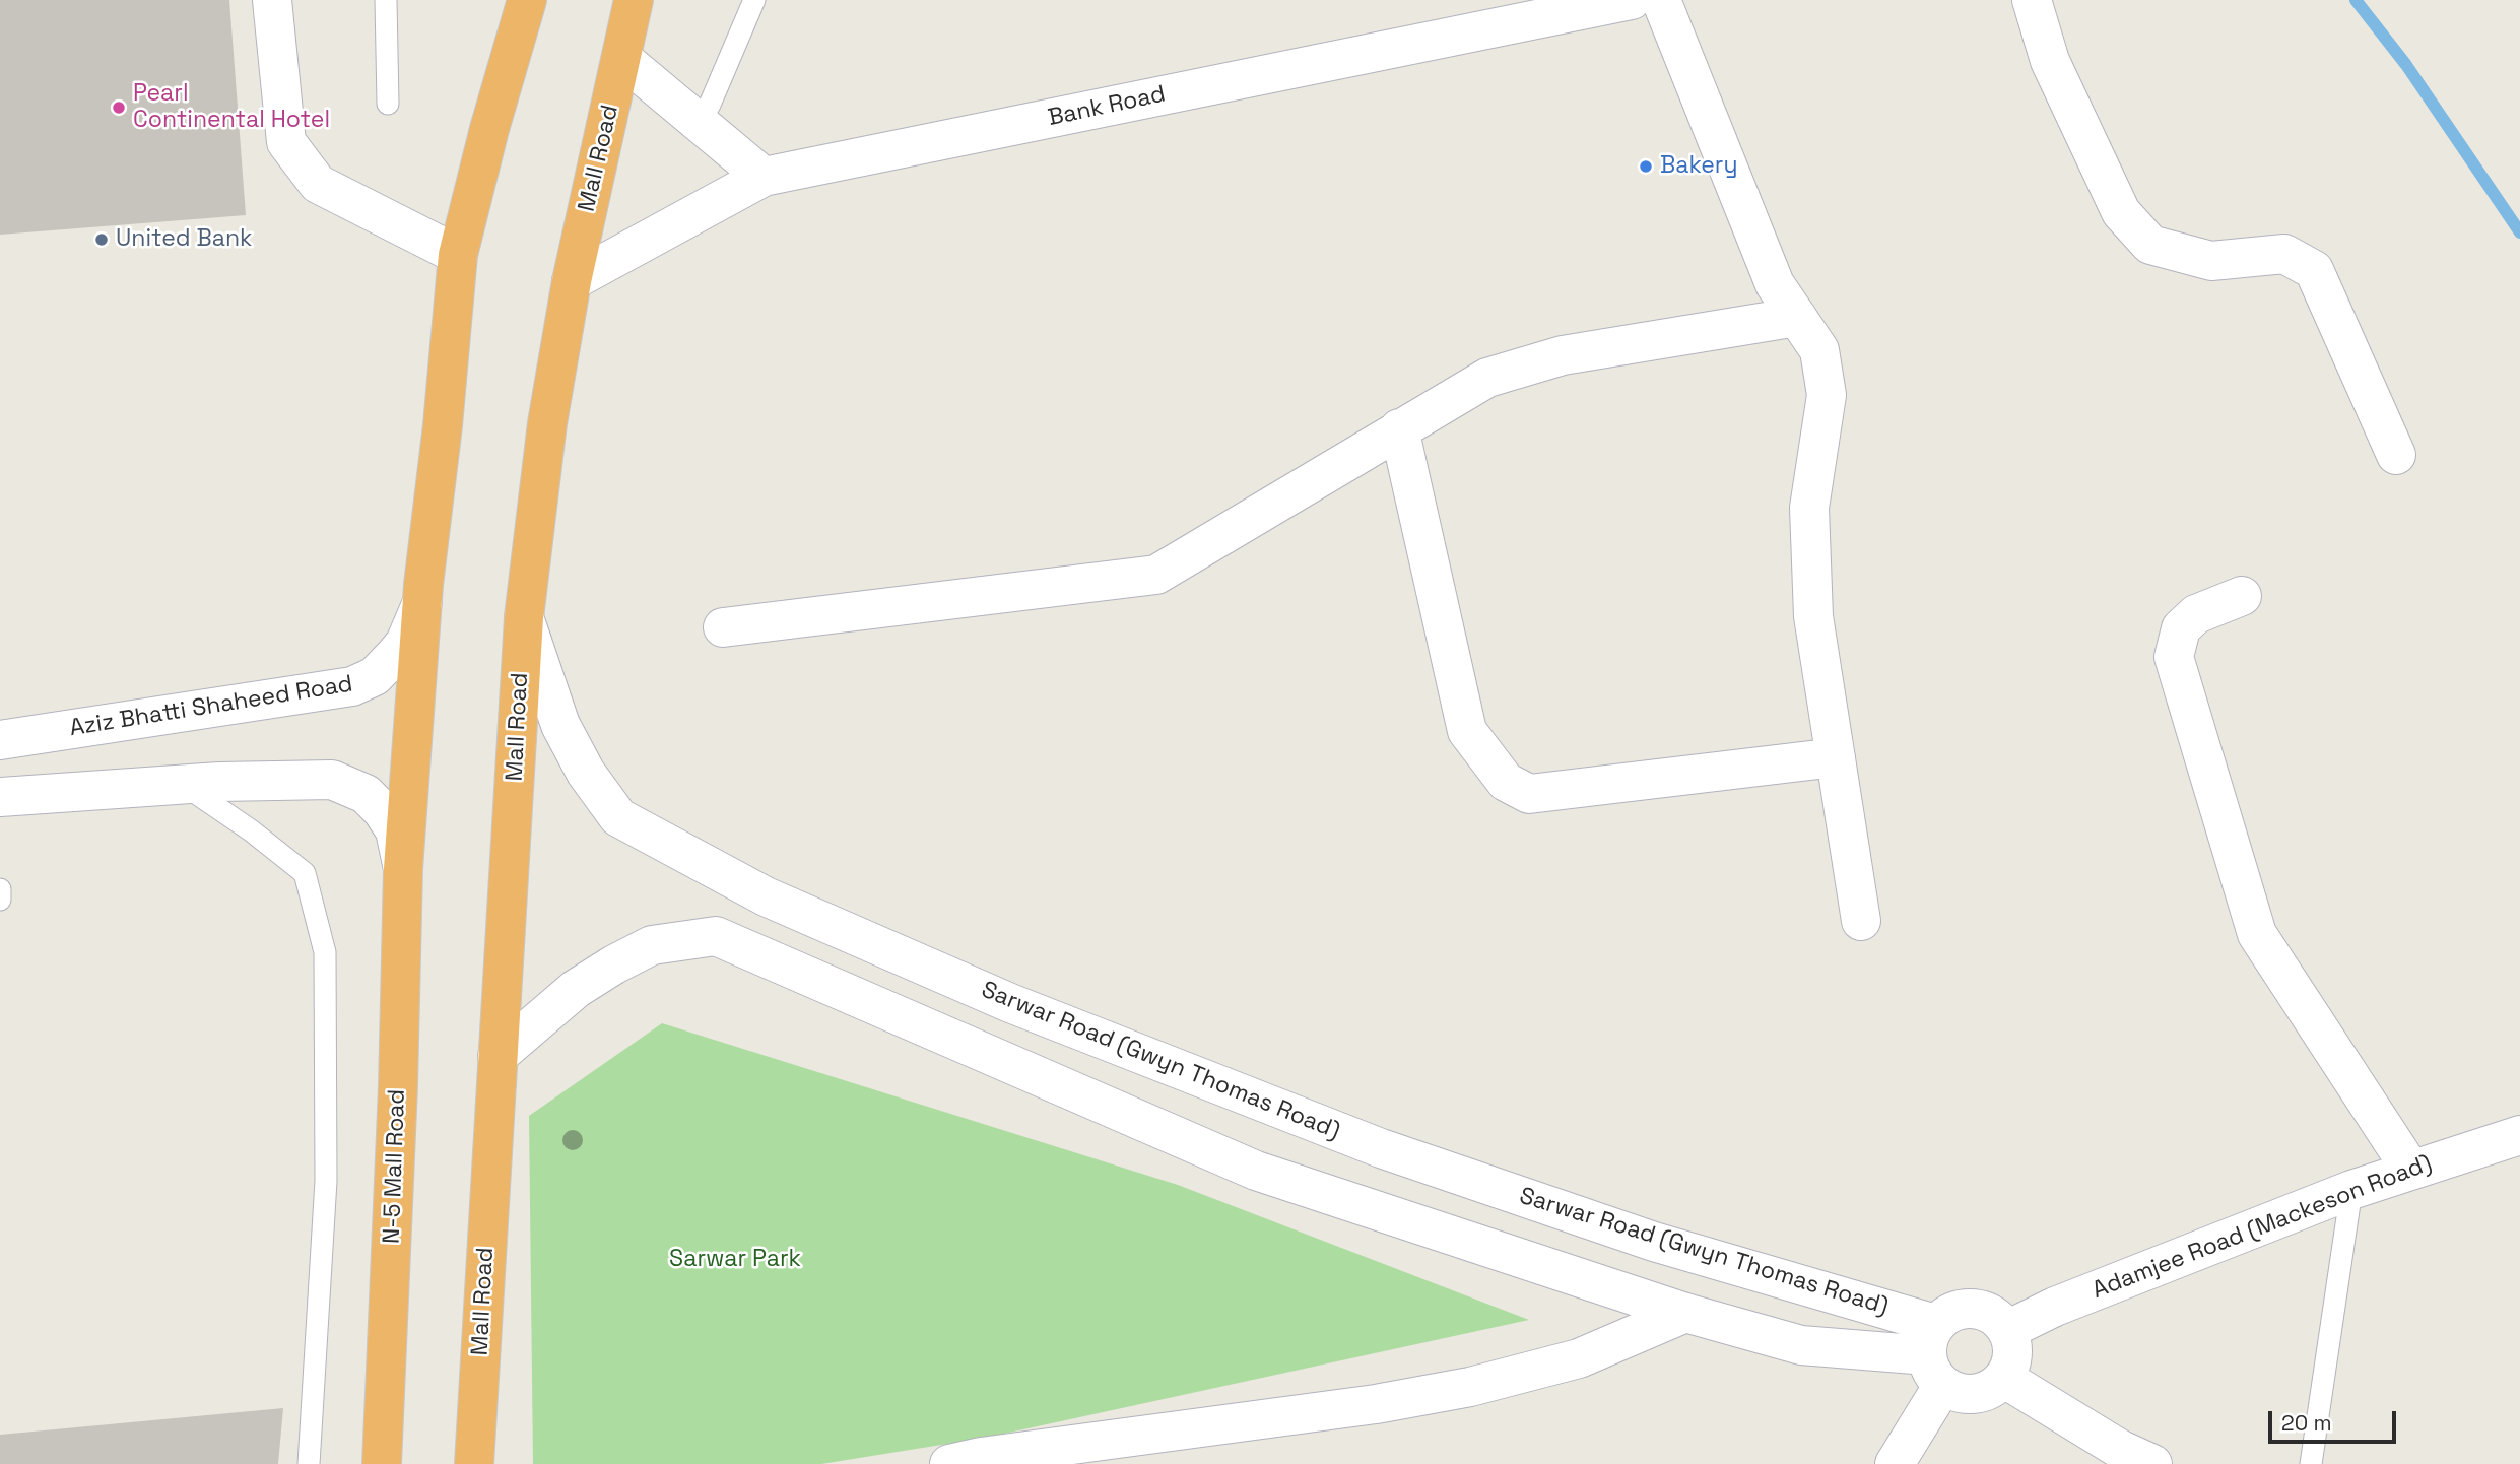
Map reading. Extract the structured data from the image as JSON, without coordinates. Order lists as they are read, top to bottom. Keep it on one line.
{"streets":{"highway":["Mall Road","N-5 Mall Road"],"street":["Bank Road","Aziz Bhatti Shaheed Road","Sarwar Road (Gwyn Thomas Road)","Adamjee Road (Mackeson Road)"]},"crossings":[["Bank Road","Mall Road"],["Mall Road","Sarwar Road (Gwyn Thomas Road)"],["Sarwar Road (Gwyn Thomas Road)","Adamjee Road (Mackeson Road)"]],"parks":["Sarwar Park"],"places":["Pearl Continental Hotel","Bakery","United Bank"],"scale_bar":"20 m"}
